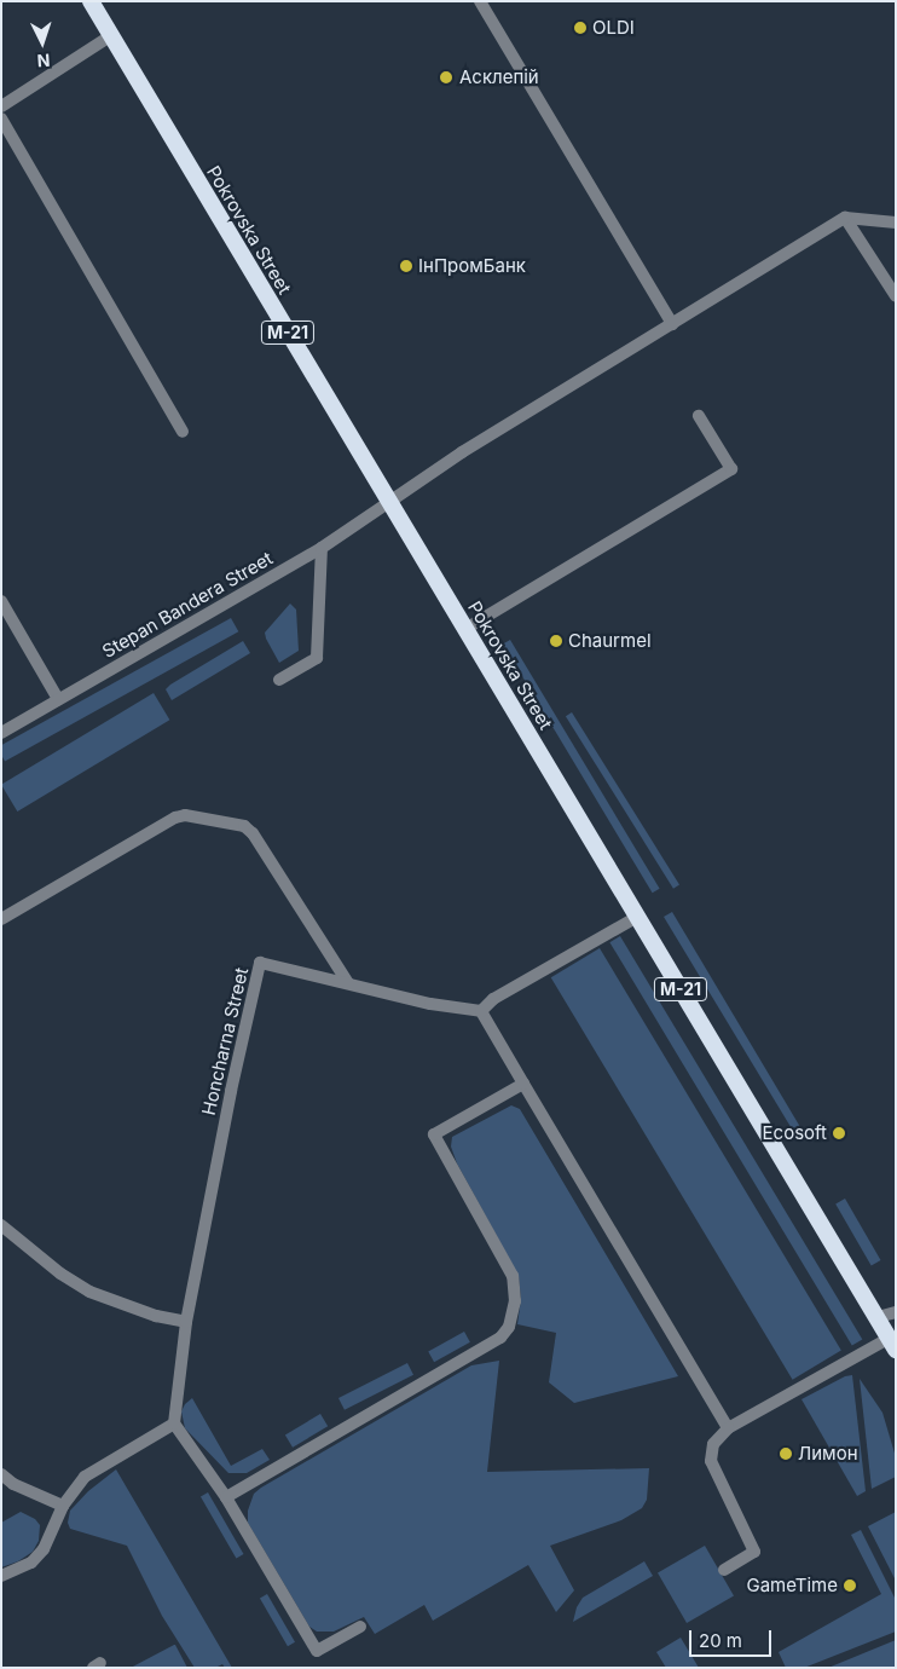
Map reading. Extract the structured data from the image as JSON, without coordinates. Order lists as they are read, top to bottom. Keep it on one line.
{"streets":{"highway":["Pokrovska Street","М-21"],"street":["Stepan Bandera Street","Honcharna Street"]},"crossings":[["Pokrovska Street","Stepan Bandera Street"]],"places":["OLDI","Асклепій","ІнПромБанк","Chaurmel","Ecosoft","Лимон","GameTime"],"scale_bar":"20 m","north":"bottom"}
